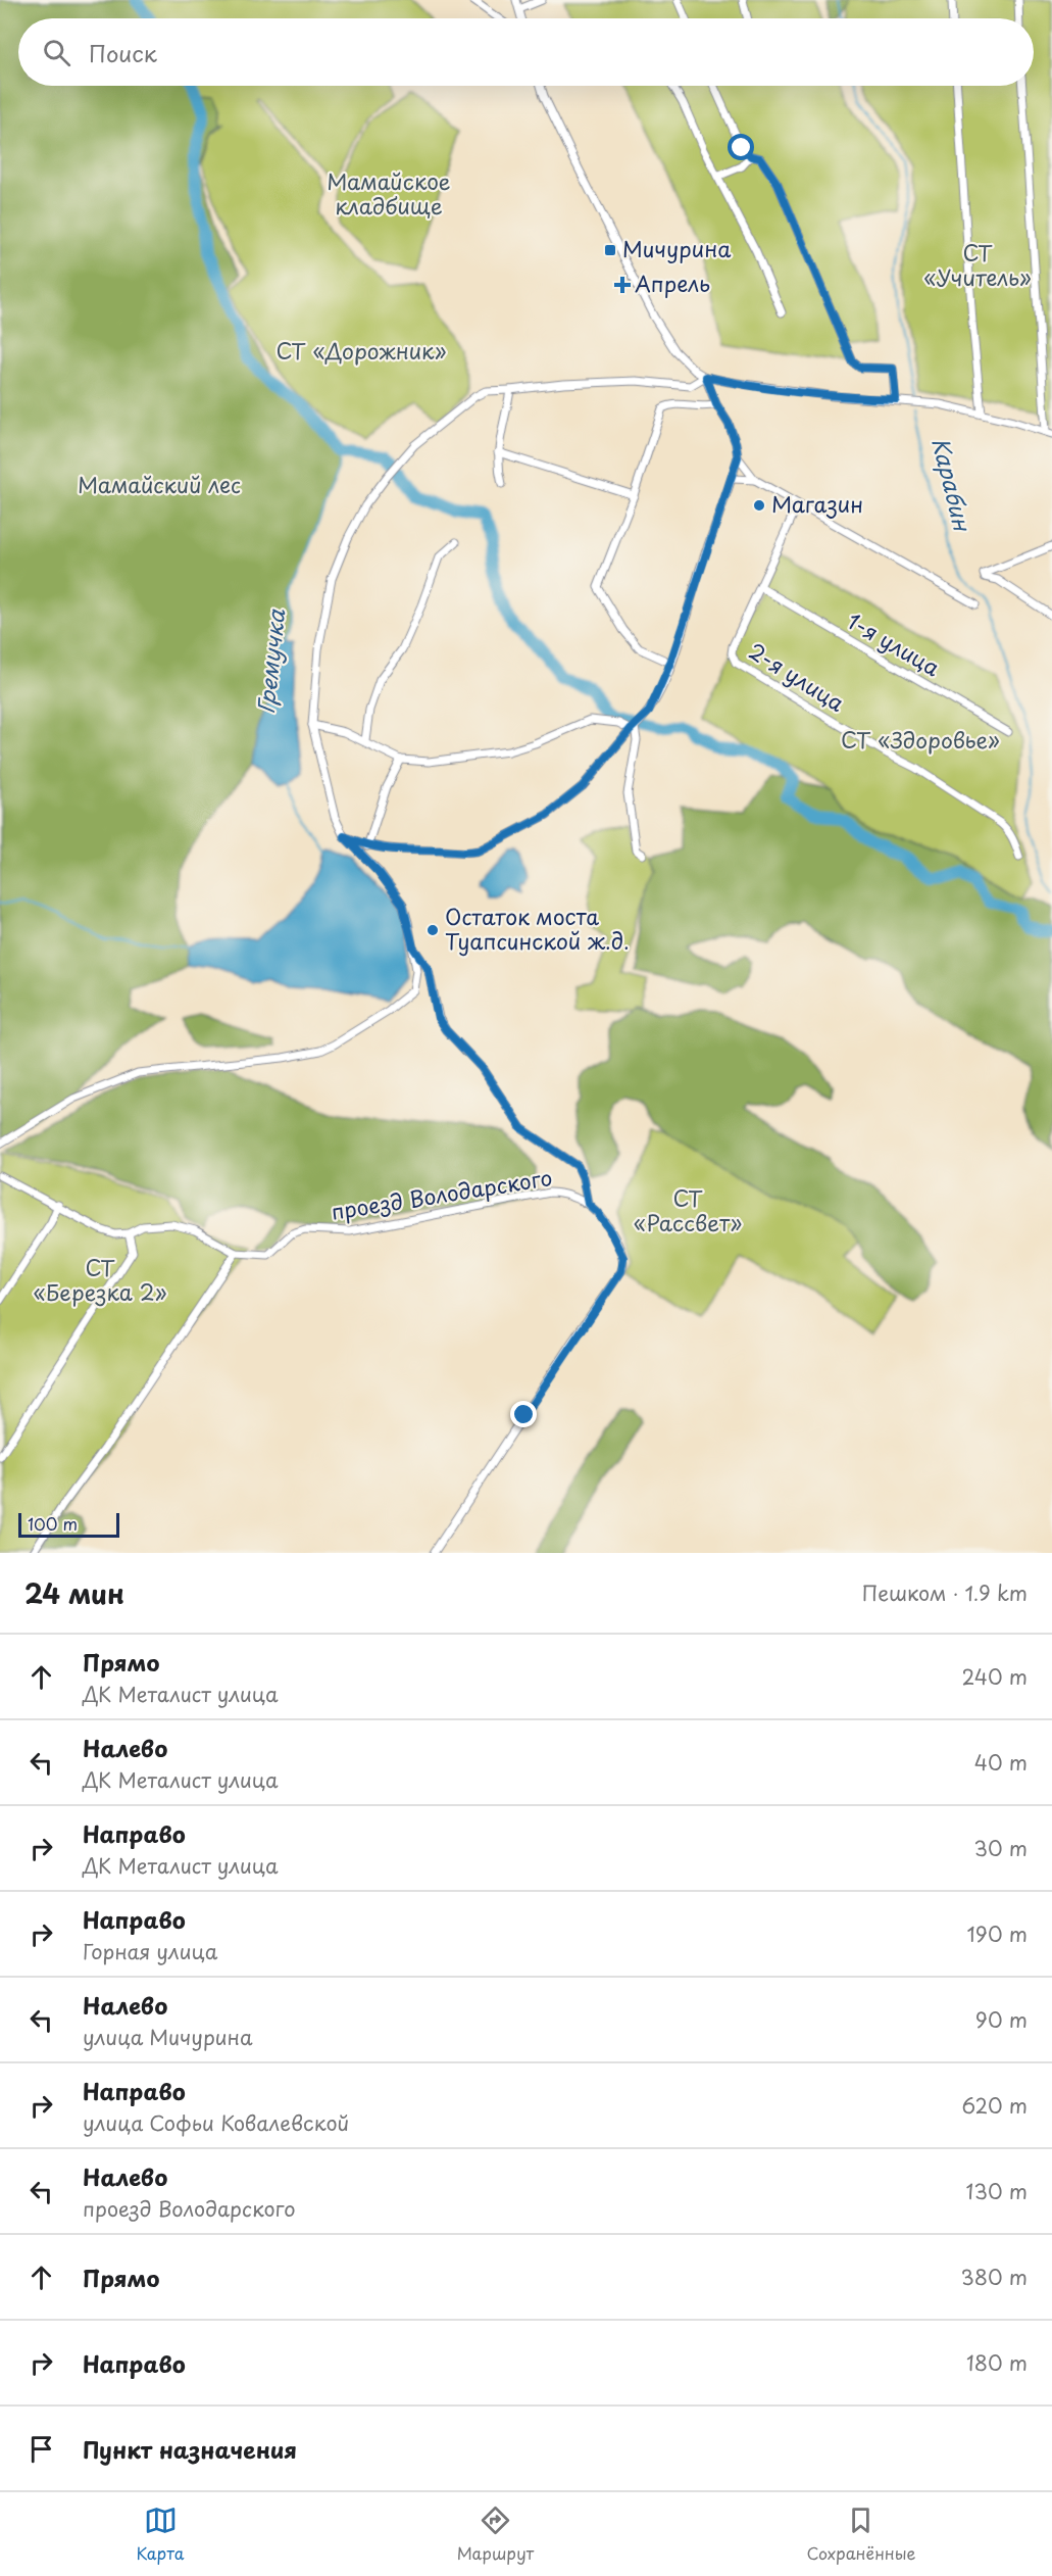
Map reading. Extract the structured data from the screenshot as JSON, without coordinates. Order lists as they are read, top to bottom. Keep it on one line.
{"streets":{"street":["1-я улица","2-я улица","проезд Володарского"]},"crossings":[["1-я улица","2-я улица"]],"water":["Карабин","Гремучка"],"parks":["Мамайское кладбище","СТ «Учитель»","СТ «Дорожник»","Мамайский лес","СТ «Здоровье»","СТ «Рассвет»","СТ «Березка 2»"],"places":{"transit":["Мичурина"],"health":["Апрель"],"other":["Магазин","Остаток моста Туапсинской ж.д."]},"scale_bar":"100 m","page":{"search":"Поиск","scale":"100 m","heading":["24 мин","Пешком · 1.9 km"],"list":[["Прямо","ДК Металист улица","240 m"],["Налево","ДК Металист улица","40 m"],["Направо","ДК Металист улица","30 m"],["Направо","Горная улица","190 m"],["Налево","улица Мичурина","90 m"],["Направо","улица Софьи Ковалевской","620 m"],["Налево","проезд Володарского","130 m"],["Прямо","380 m"],["Направо","180 m"],"Пункт назначения"],"nav":["Карта","Маршрут","Сохранённые"]}}
